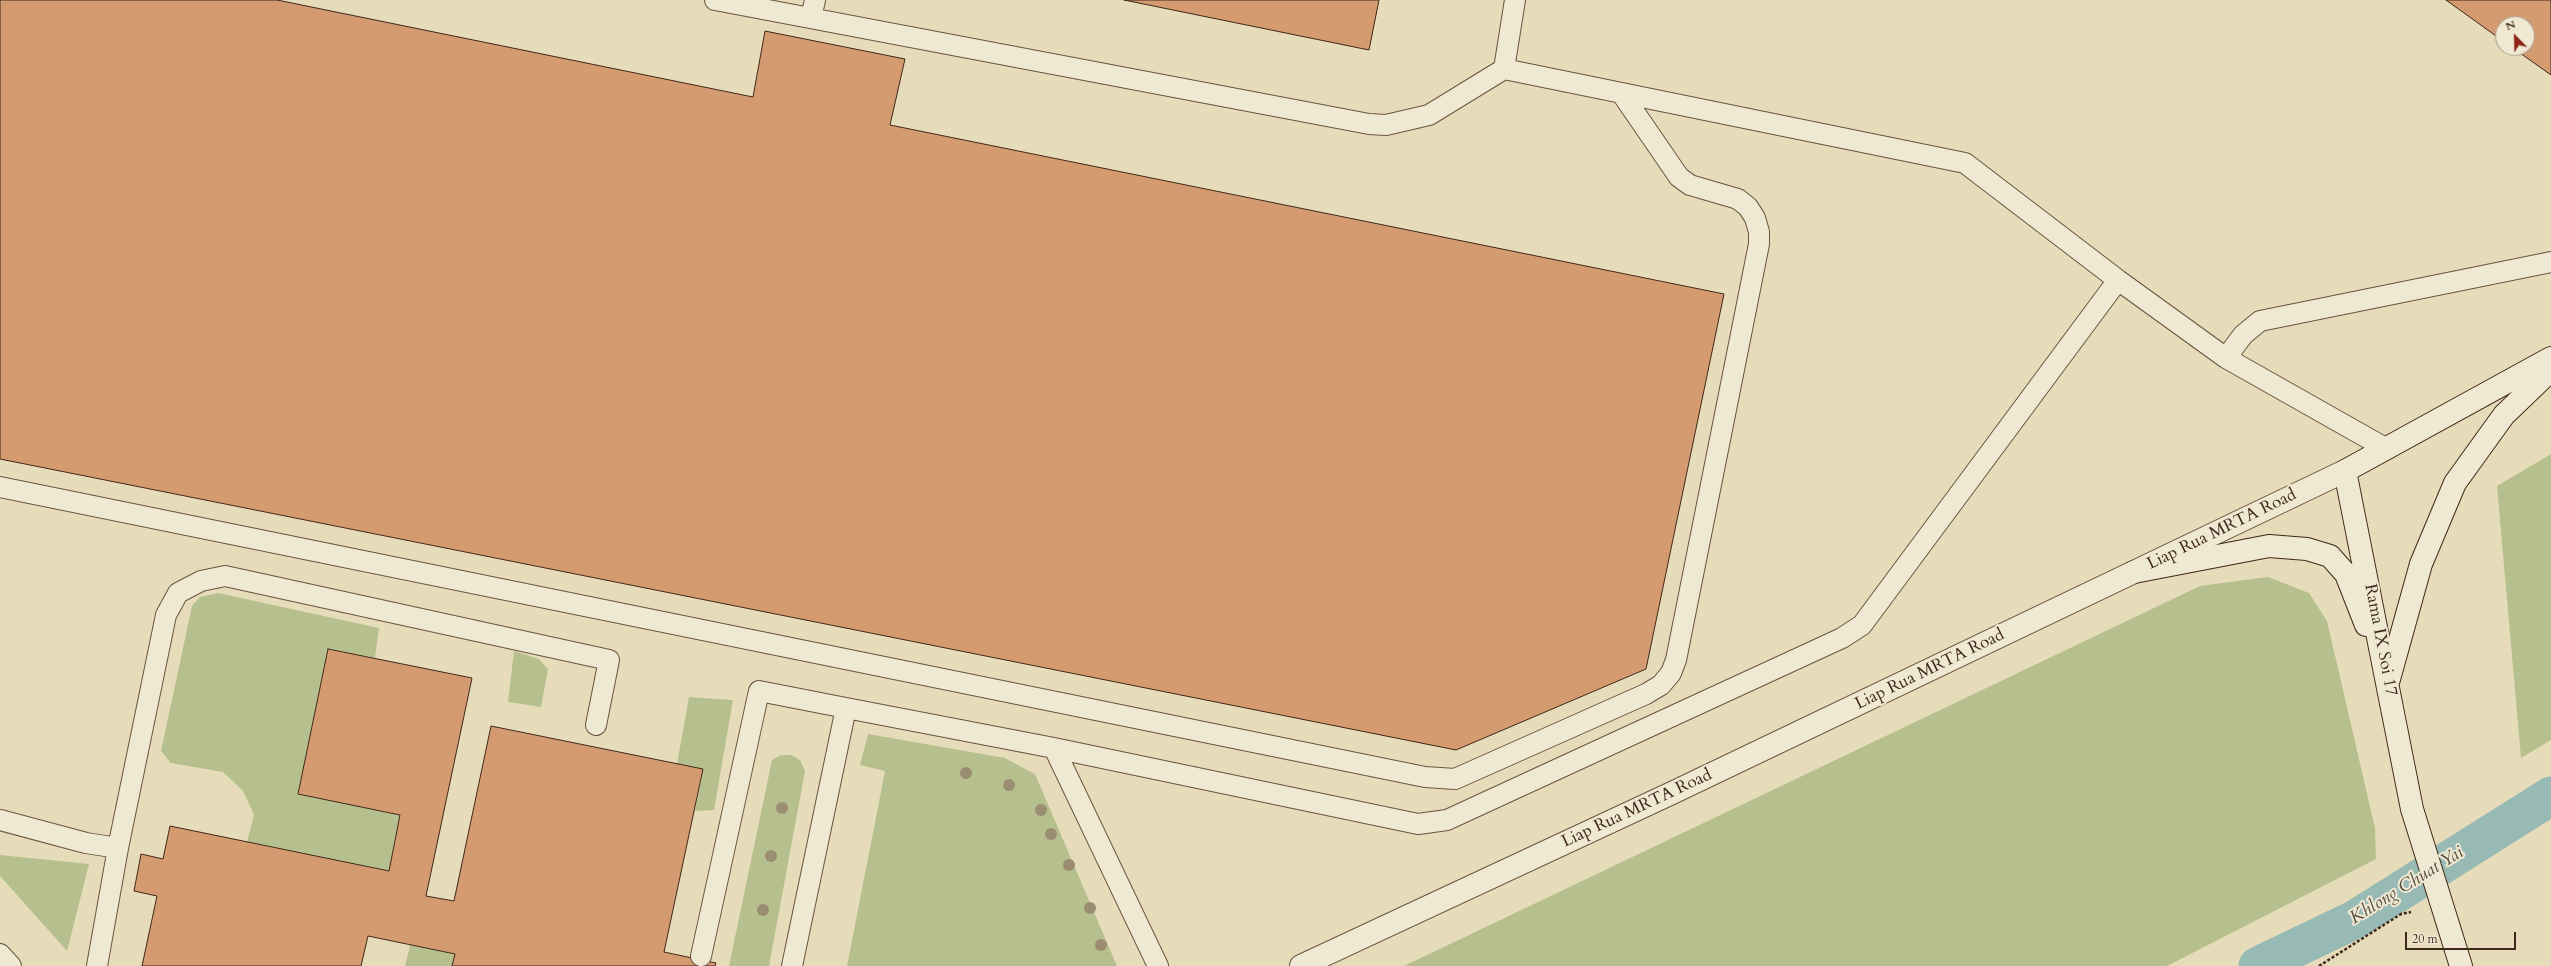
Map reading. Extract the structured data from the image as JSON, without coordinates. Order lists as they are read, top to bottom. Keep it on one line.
{"streets":{"street":["Liap Rua MRTA Road","Rama IX Soi 17"]},"crossings":[["Liap Rua MRTA Road","Rama IX Soi 17"]],"water":["Khlong Chuat Yai"],"scale_bar":"20 m","north":"top left"}
